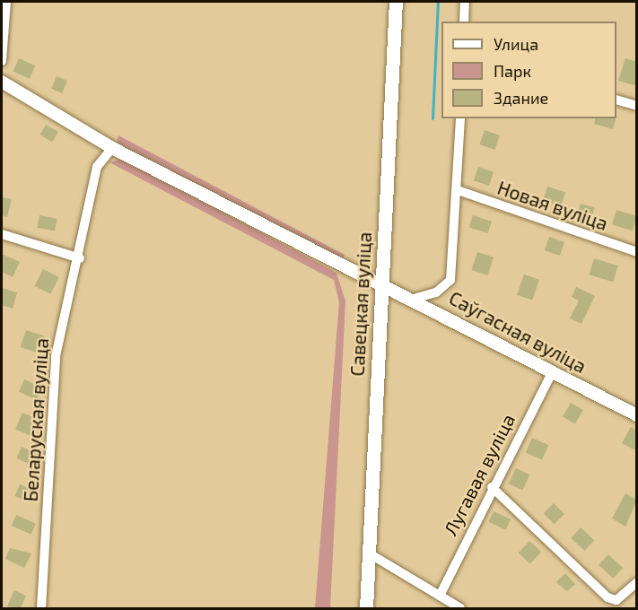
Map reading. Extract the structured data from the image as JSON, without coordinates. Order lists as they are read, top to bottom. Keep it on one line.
{"streets":{"main road":["Савецкая вуліца"],"street":["Новая вуліца","Саўгасная вуліца","Беларуская вуліца","Лугавая вуліца"]},"crossings":[["Савецкая вуліца","Саўгасная вуліца"],["Саўгасная вуліца","Беларуская вуліца"],["Саўгасная вуліца","Лугавая вуліца"]],"legend":["Улица","Парк","Здание"]}
